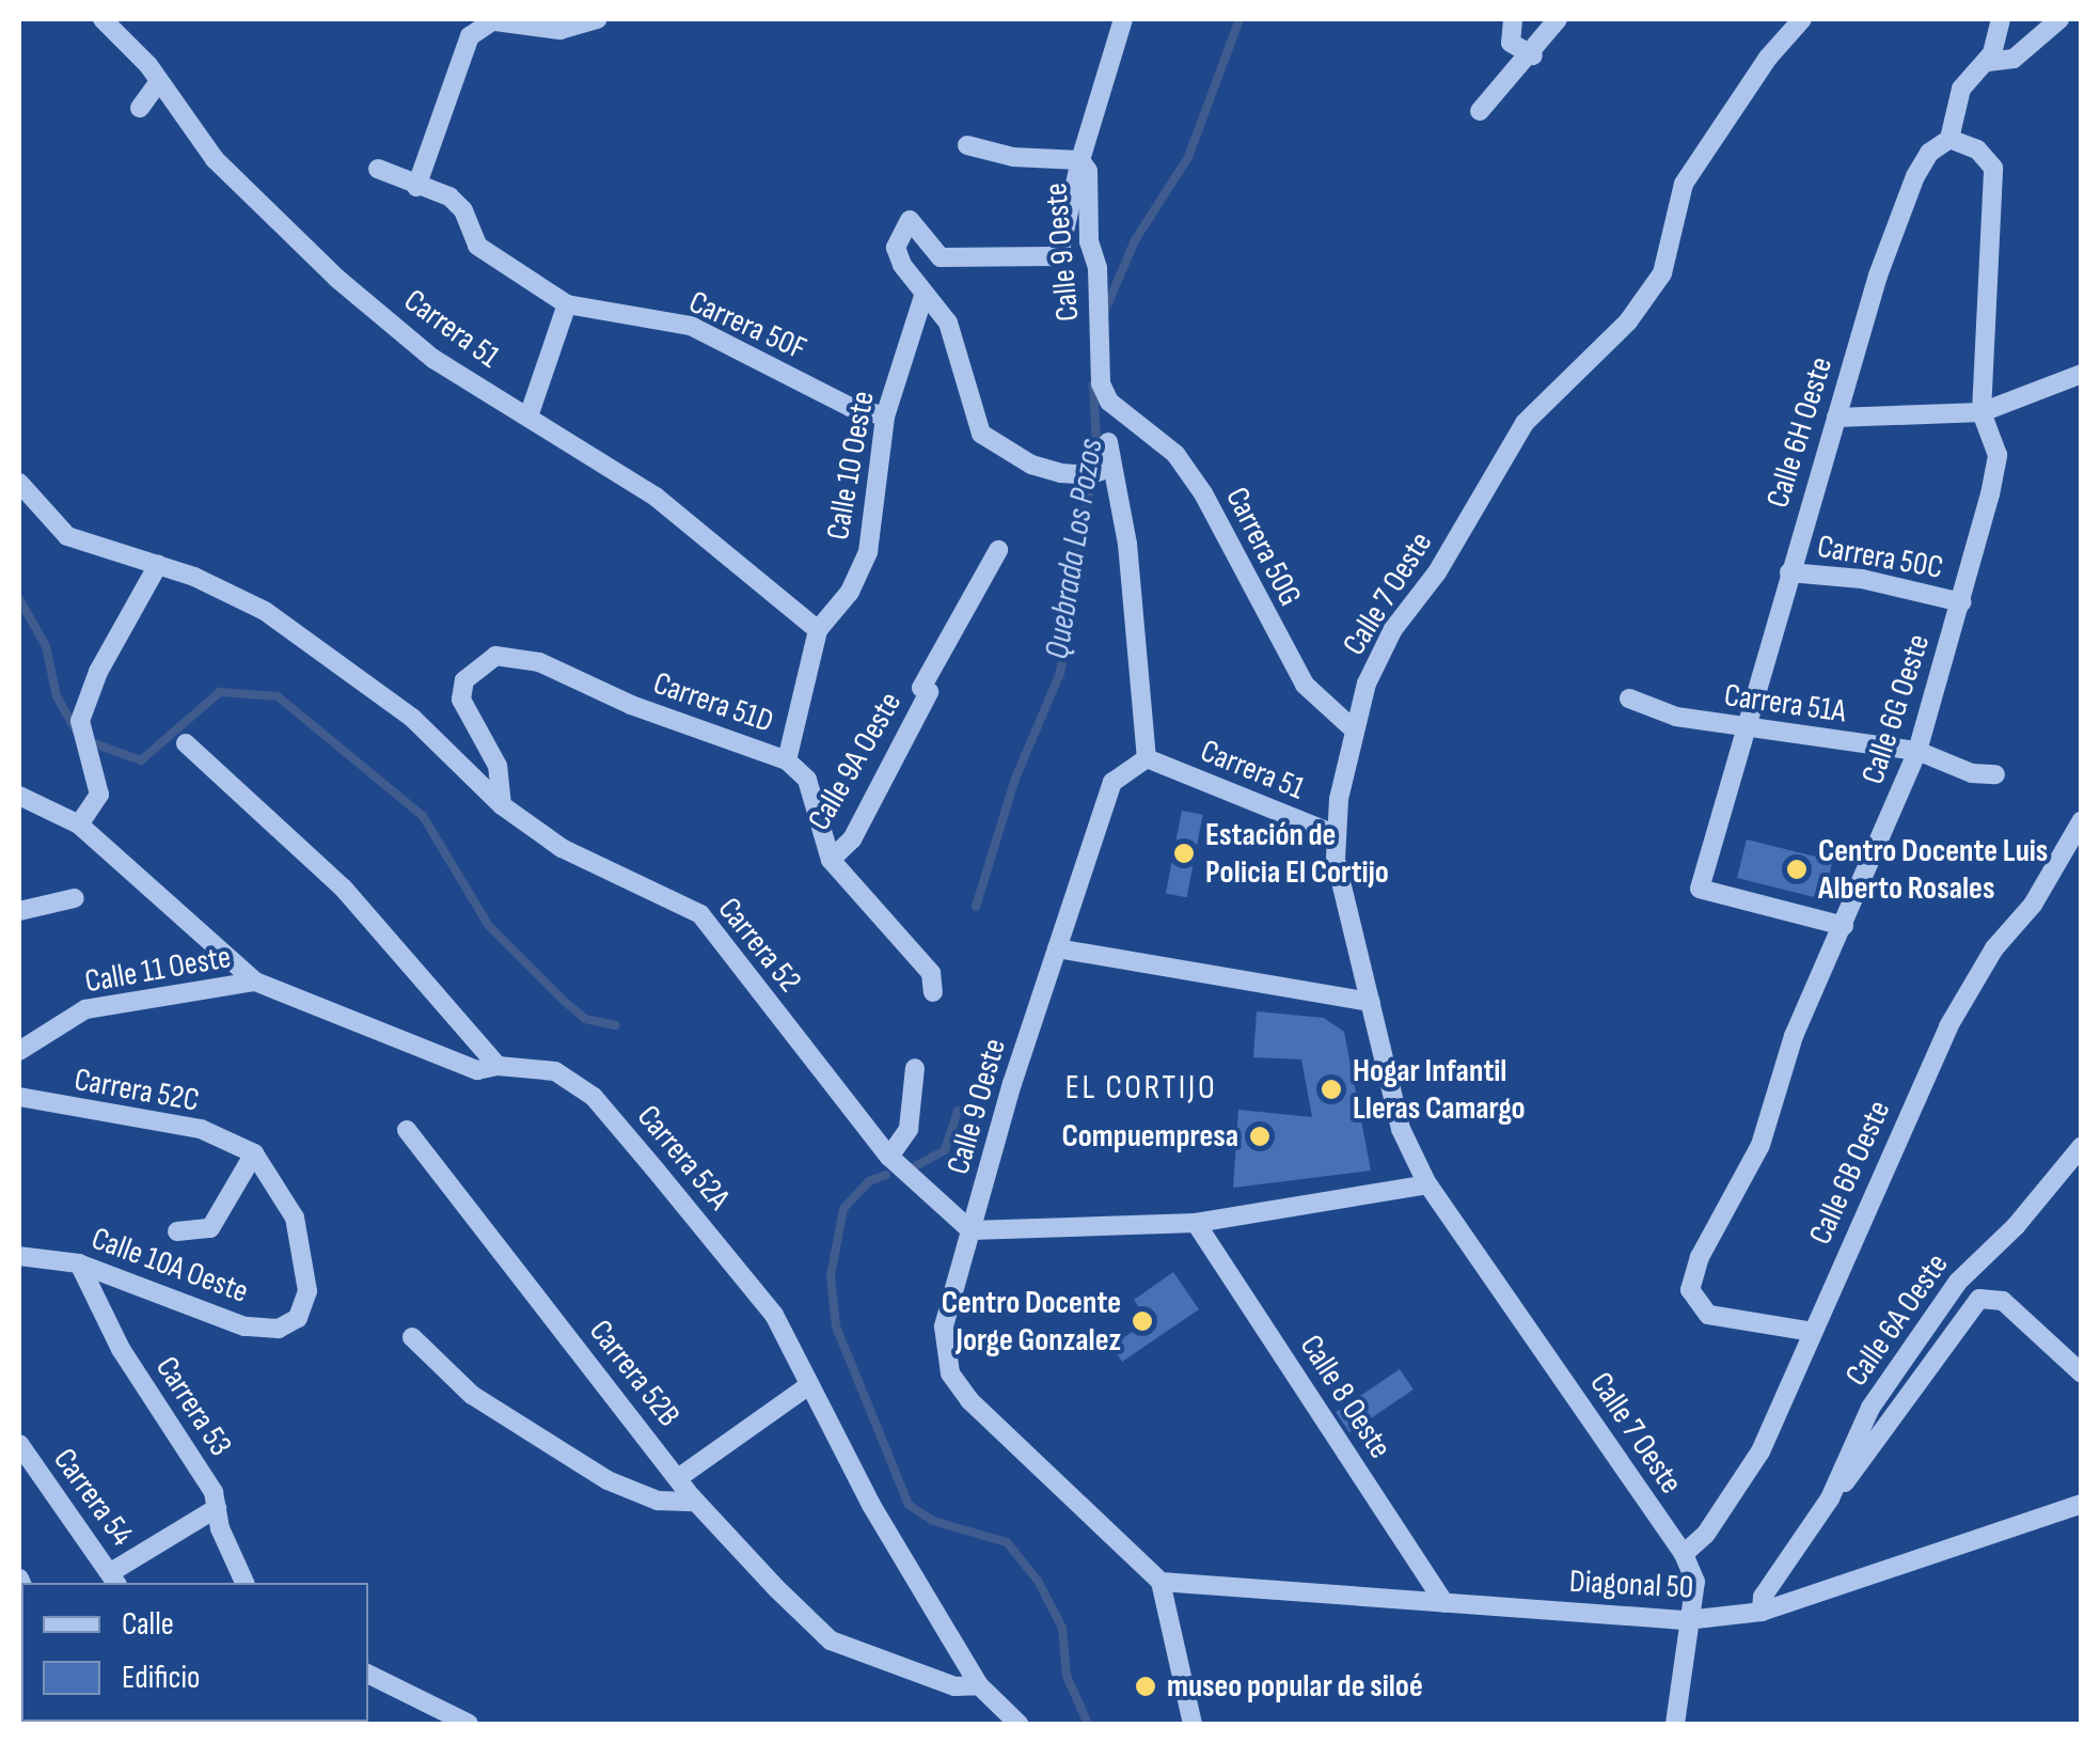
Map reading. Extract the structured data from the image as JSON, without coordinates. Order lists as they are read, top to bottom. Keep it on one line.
{"streets":{"street":["Calle 9 Oeste","Carrera 50F","Carrera 51","Calle 6H Oeste","Calle 10 Oeste","Carrera 50G","Carrera 50C","Calle 7 Oeste","Carrera 51D","Carrera 51A","Calle 6G Oeste","Calle 9A Oeste","Carrera 52","Calle 11 Oeste","Carrera 52C","Carrera 52A","Calle 6B Oeste","Calle 10A Oeste","Calle 6A Oeste","Carrera 52B","Calle 8 Oeste","Carrera 53","Carrera 54","Diagonal 50"]},"crossings":[["Calle 9 Oeste","Carrera 51"],["Calle 9 Oeste","Calle 10 Oeste"],["Calle 9 Oeste","Carrera 50G"],["Calle 9 Oeste","Carrera 52"],["Calle 9 Oeste","Diagonal 50"],["Carrera 50F","Calle 10 Oeste"],["Carrera 51","Calle 10 Oeste"],["Carrera 51","Calle 7 Oeste"],["Calle 6H Oeste","Carrera 50C"],["Calle 6H Oeste","Carrera 51A"],["Calle 6H Oeste","Calle 6G Oeste"],["Calle 10 Oeste","Carrera 51D"],["Carrera 50G","Calle 7 Oeste"],["Carrera 50C","Calle 6G Oeste"],["Calle 7 Oeste","Calle 6B Oeste"],["Calle 7 Oeste","Diagonal 50"],["Carrera 51D","Calle 9A Oeste"],["Carrera 51D","Carrera 52"],["Carrera 51A","Calle 6G Oeste"],["Calle 6G Oeste","Calle 6B Oeste"],["Carrera 52C","Calle 10A Oeste"],["Carrera 52A","Carrera 52B"],["Calle 10A Oeste","Carrera 53"],["Calle 6A Oeste","Diagonal 50"],["Calle 8 Oeste","Diagonal 50"]],"districts":["EL CORTIJO"],"water":["Quebrada Los Pozos"],"places":["Estación de Policia El Cortijo","Centro Docente Luis Alberto Rosales","Hogar Infantil Lleras Camargo","Compuempresa","Centro Docente Jorge Gonzalez","museo popular de siloé"],"legend":["Calle","Edificio"]}
